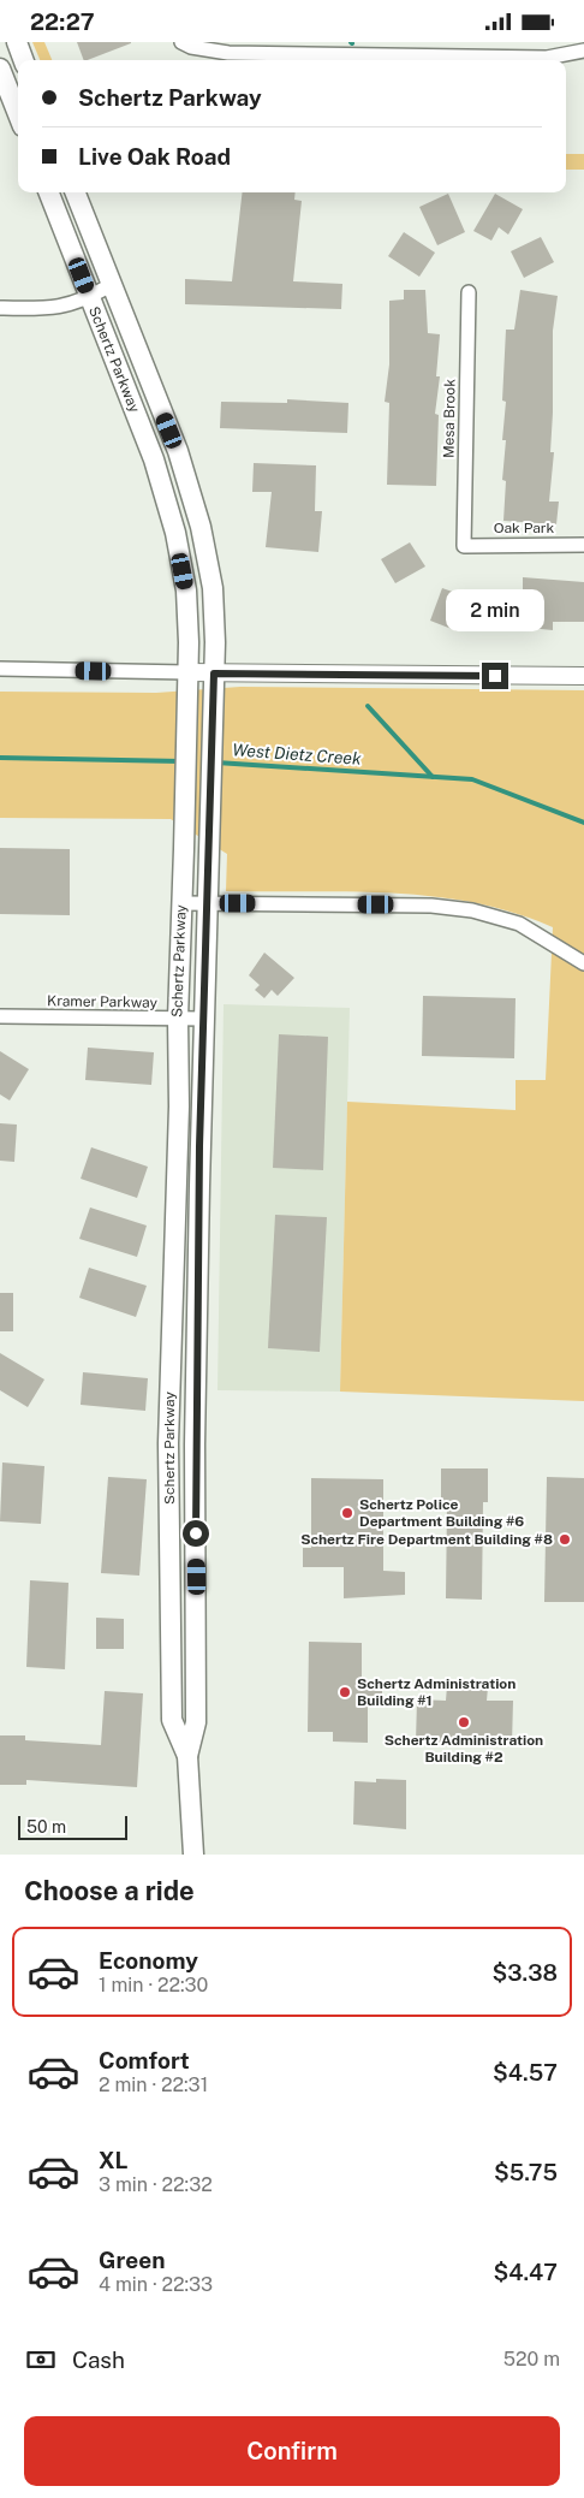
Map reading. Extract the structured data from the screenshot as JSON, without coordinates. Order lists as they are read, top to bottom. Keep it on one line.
{"streets":{"main road":["Schertz Parkway"],"street":["Mesa Brook","Oak Park","Kramer Parkway"]},"crossings":[["Schertz Parkway","Kramer Parkway"],["Mesa Brook","Oak Park"]],"water":["West Dietz Creek"],"places":["Schertz Police Department Building #6","Schertz Fire Department Building #8","Schertz Administration Building #1","Schertz Administration Building #2"],"scale_bar":"50 m","page":{"status":"22:27","banner":["Schertz Parkway","Live Oak Road"],"bubble":"2 min","scale":"50 m","heading":"Choose a ride","list":[{"name":"Economy","note":"1 min · 22:30","value":"$3.38"},{"name":"Comfort","note":"2 min · 22:31","value":"$4.57"},{"name":"XL","note":"3 min · 22:32","value":"$5.75"},{"name":"Green","note":"4 min · 22:33","value":"$4.47"}],"pay":["Cash","520 m"],"buttons":"Confirm"}}
